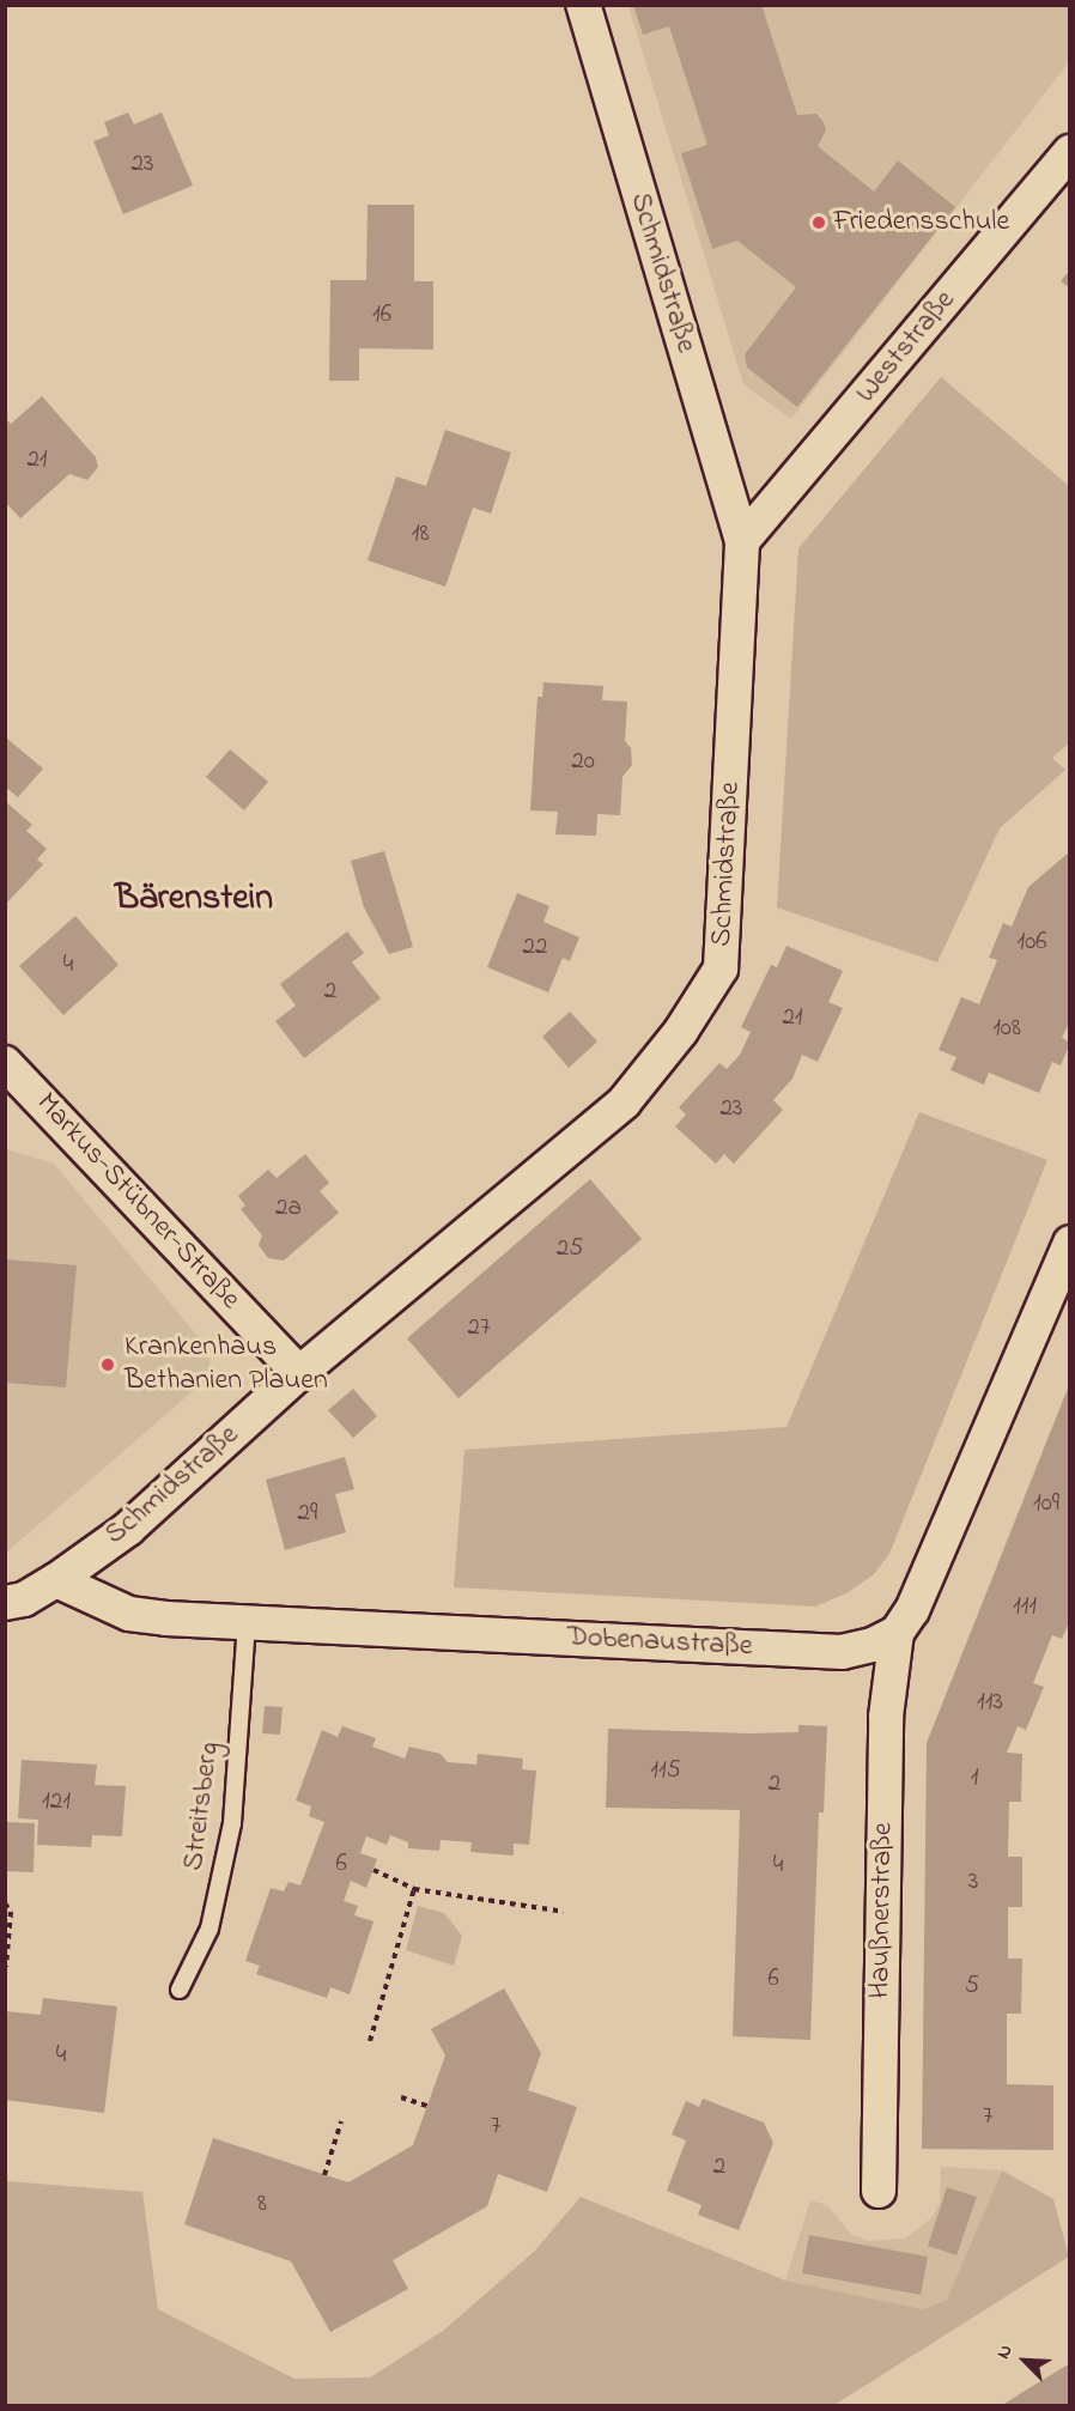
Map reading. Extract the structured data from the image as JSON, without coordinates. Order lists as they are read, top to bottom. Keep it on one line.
{"streets":{"street":["Schmidstraße","Weststraße","Markus-Stübner-Straße","Dobenaustraße","Haußnerstraße"],"lane":["Streitsberg"]},"crossings":[["Schmidstraße","Weststraße"],["Schmidstraße","Markus-Stübner-Straße"],["Schmidstraße","Dobenaustraße"],["Dobenaustraße","Streitsberg"],["Dobenaustraße","Haußnerstraße"]],"districts":["Bärenstein"],"places":["Friedensschule","Krankenhaus Bethanien Plauen"],"house_numbers":["23","16","21","18","20","106","22","4","2","21","108","23","2a","25","27","109","29","111","113","115","1","2","121","6","4","3","6","5","4","7","7","2","8"],"north":"top left"}
